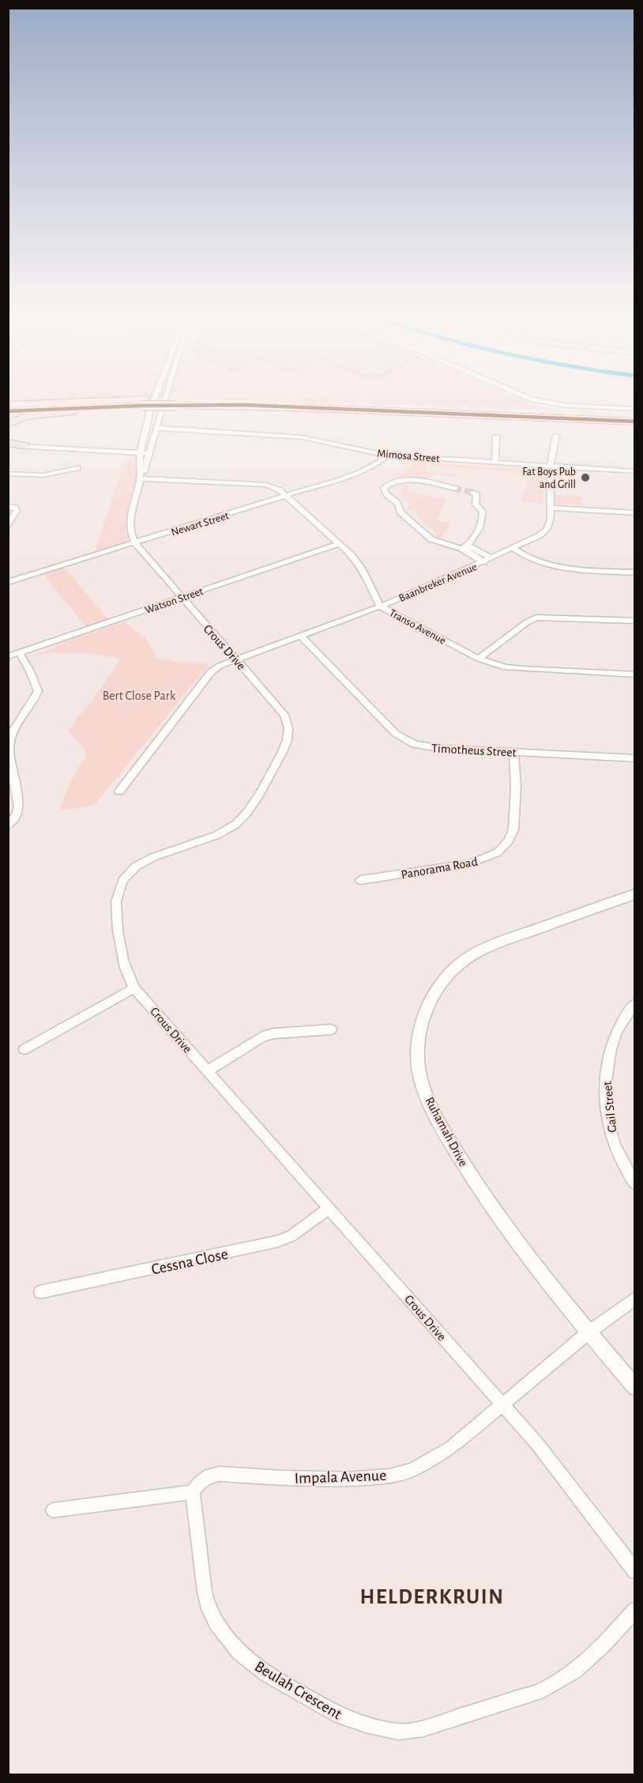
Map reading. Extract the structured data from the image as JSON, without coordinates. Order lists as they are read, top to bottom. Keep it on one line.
{"streets":{"street":["Mimosa Street","Newart Street","Baanbreker Avenue","Watson Street","Transo Avenue","Crous Drive","Timotheus Street","Panorama Road","Gail Street","Ruhamah Drive","Cessna Close","Impala Avenue","Beulah Crescent"]},"crossings":[["Mimosa Street","Newart Street"],["Mimosa Street","Baanbreker Avenue"],["Mimosa Street","Crous Drive"],["Newart Street","Transo Avenue"],["Newart Street","Crous Drive"],["Baanbreker Avenue","Transo Avenue"],["Baanbreker Avenue","Crous Drive"],["Baanbreker Avenue","Timotheus Street"],["Watson Street","Transo Avenue"],["Watson Street","Crous Drive"],["Transo Avenue","Crous Drive"],["Crous Drive","Cessna Close"],["Crous Drive","Impala Avenue"],["Timotheus Street","Panorama Road"],["Ruhamah Drive","Impala Avenue"],["Impala Avenue","Beulah Crescent"]],"districts":["HELDERKRUIN"],"parks":["Bert Close Park"],"places":["Fat Boys Pub and Grill"]}
